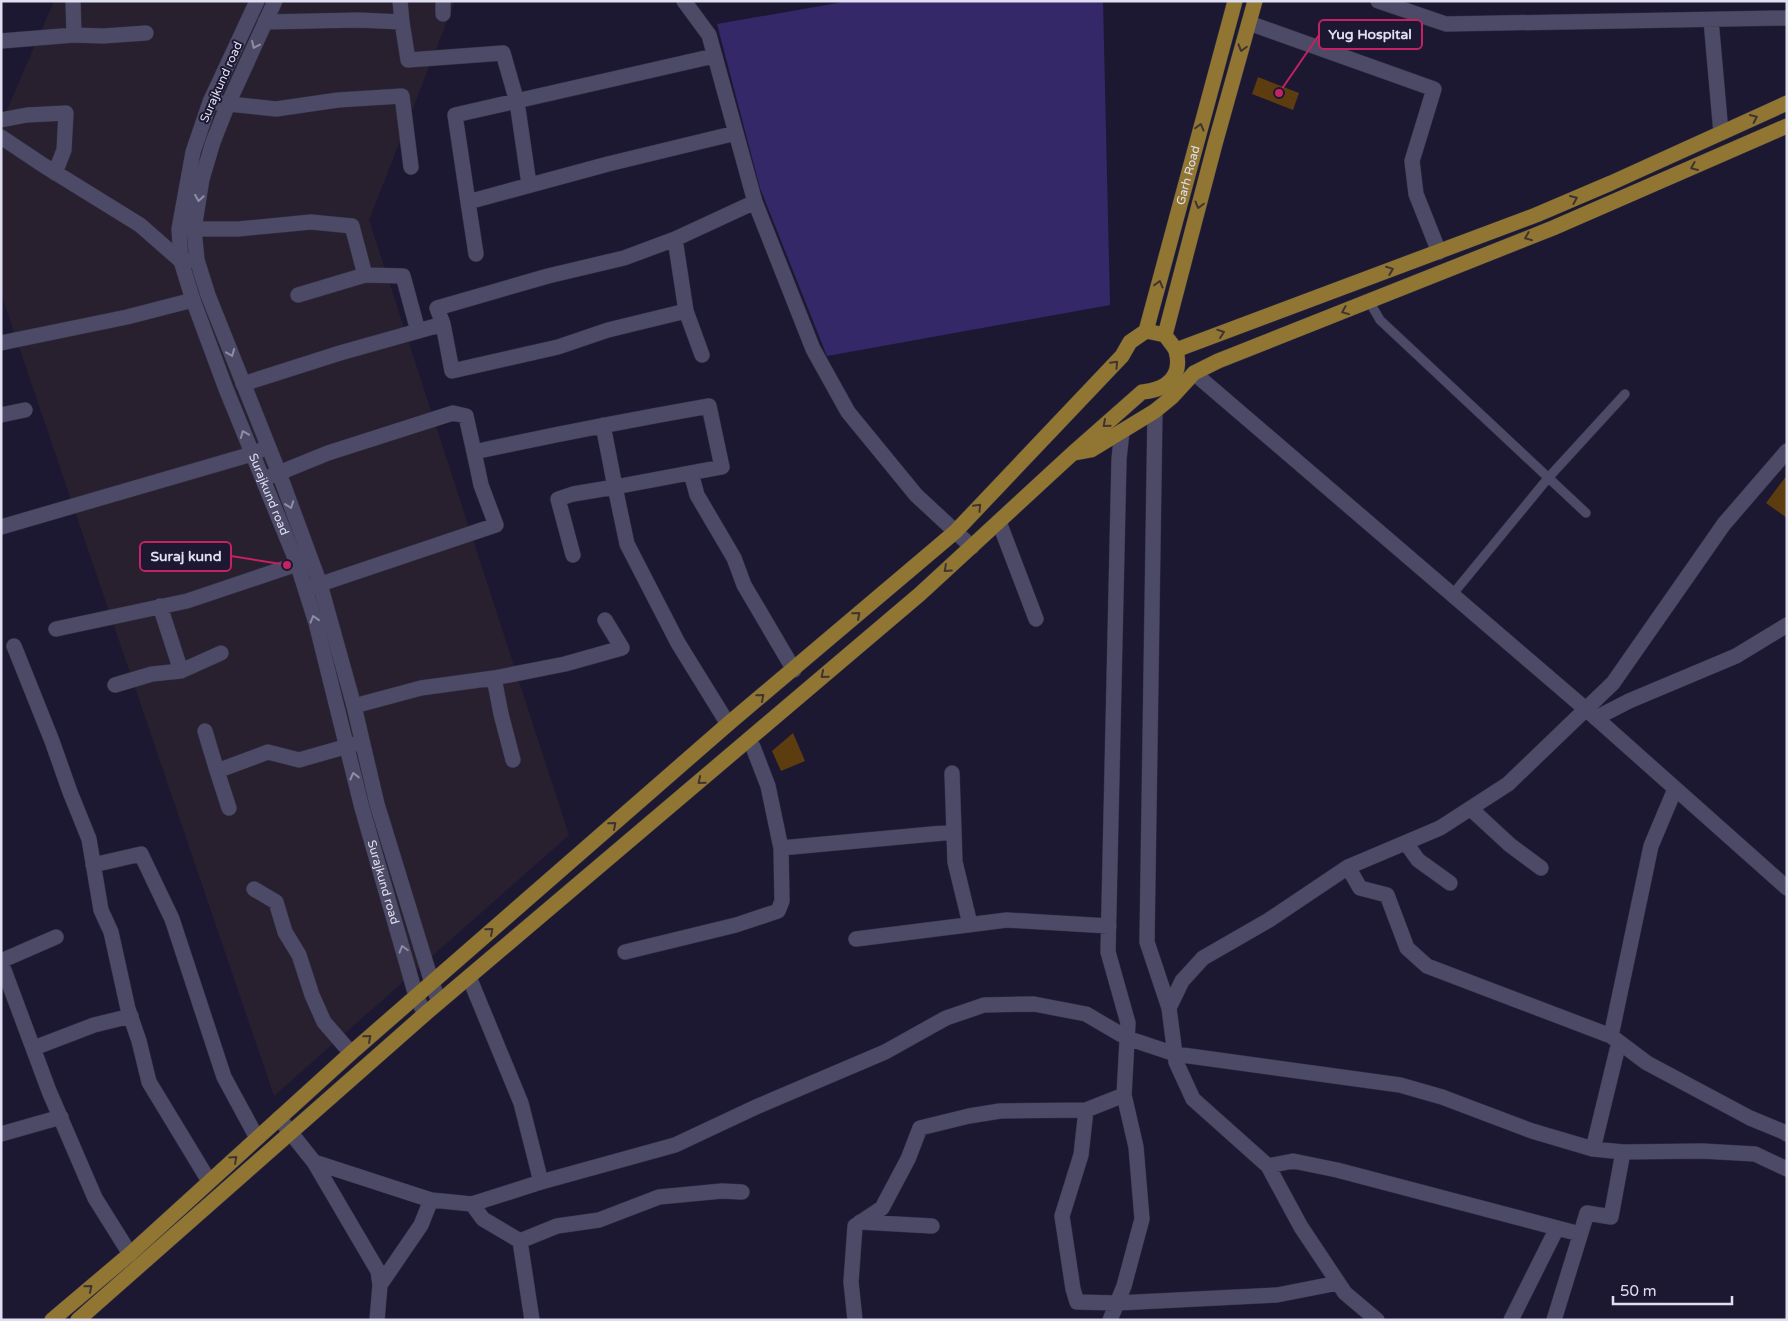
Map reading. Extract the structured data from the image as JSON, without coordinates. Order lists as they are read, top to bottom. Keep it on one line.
{"streets":{"main road":["Garh Road"],"street":["Surajkund road"]},"places":["Yug Hospital","Suraj kund"],"scale_bar":"50 m"}
